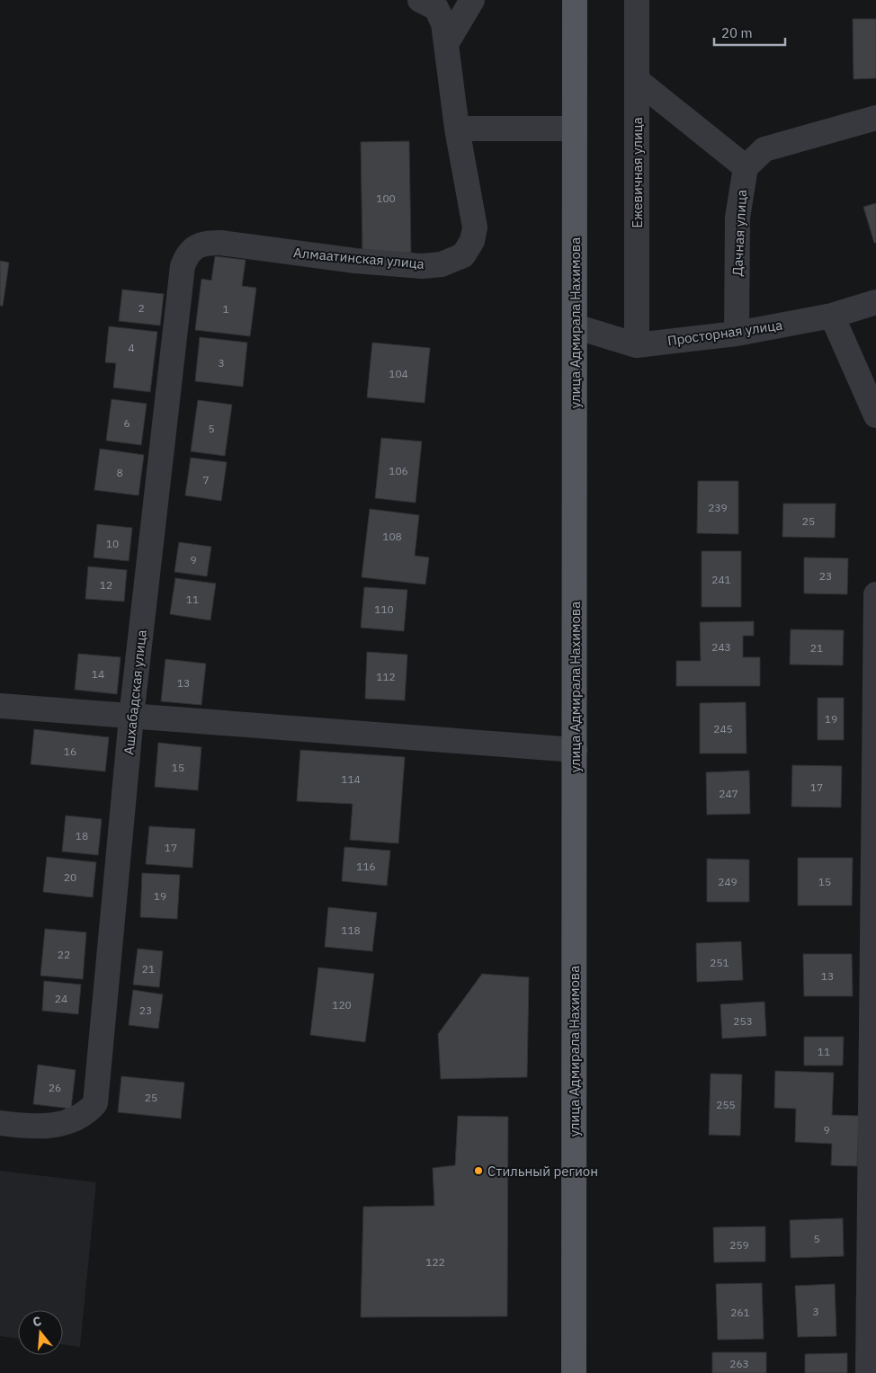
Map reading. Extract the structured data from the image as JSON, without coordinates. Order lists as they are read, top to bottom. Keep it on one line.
{"streets":{"main road":["улица Адмирала Нахимова"],"street":["Ежевичная улица","Дачная улица","Алмаатинская улица","Просторная улица","Ашхабадская улица"]},"crossings":[["Ежевичная улица","Просторная улица"],["Дачная улица","Просторная улица"],["Алмаатинская улица","Ашхабадская улица"],["улица Адмирала Нахимова","Просторная улица"]],"places":["Стильный регион"],"house_numbers":["100","2","1","4","3","104","6","5","106","8","7","239","25","108","10","9","23","241","12","11","110","243","21","14","112","13","19","245","16","15","114","17","247","18","17","116","20","249","15","19","118","22","251","21","13","24","120","23","253","11","26","25","255","9","5","259","122","3","261","263"],"scale_bar":"20 m","north":"top"}
